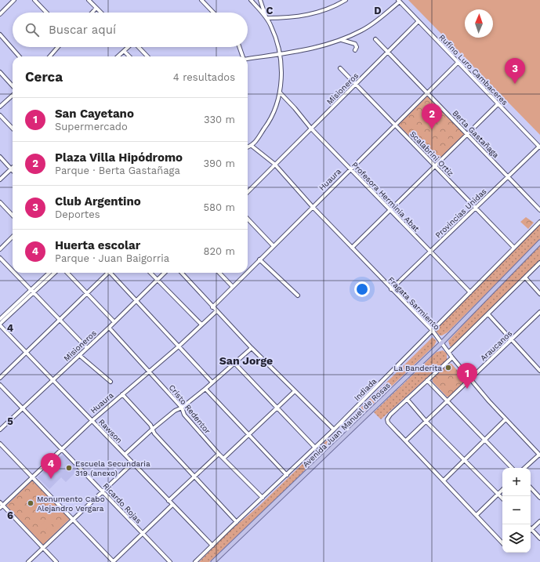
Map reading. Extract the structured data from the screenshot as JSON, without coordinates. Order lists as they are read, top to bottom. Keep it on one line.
{"streets":{"main road":["Avenida Juan Manuel de Rosas"],"street":["Rufino Luro Cambaceres","Misioneros","Berta Gastañaga","Scalabrini Ortiz","Huaura","Profesora Herminia Abat","Provincias Unidas","Fragata Sarmiento","Araucanos","Indiada","Cristo Redentor","Rawson","Ricardo Rojas"]},"crossings":[["Rufino Luro Cambaceres","Misioneros"],["Rufino Luro Cambaceres","Huaura"],["Rufino Luro Cambaceres","Provincias Unidas"],["Misioneros","Berta Gastañaga"],["Misioneros","Scalabrini Ortiz"],["Misioneros","Profesora Herminia Abat"],["Misioneros","Fragata Sarmiento"],["Misioneros","Cristo Redentor"],["Misioneros","Rawson"],["Misioneros","Ricardo Rojas"],["Berta Gastañaga","Huaura"],["Berta Gastañaga","Provincias Unidas"],["Scalabrini Ortiz","Huaura"],["Scalabrini Ortiz","Provincias Unidas"],["Scalabrini Ortiz","Indiada"],["Huaura","Profesora Herminia Abat"],["Huaura","Fragata Sarmiento"],["Huaura","Cristo Redentor"],["Huaura","Rawson"],["Huaura","Ricardo Rojas"],["Profesora Herminia Abat","Provincias Unidas"],["Profesora Herminia Abat","Indiada"],["Provincias Unidas","Fragata Sarmiento"],["Fragata Sarmiento","Araucanos"],["Fragata Sarmiento","Indiada"],["Fragata Sarmiento","Avenida Juan Manuel de Rosas"],["Indiada","Cristo Redentor"],["Indiada","Rawson"]],"districts":["San Jorge"],"places":["La Banderita","Escuela Secundaria 319 (anexo)","Monumento Cabo Alejandro Vergara"],"north":"top","page":{"search":"Buscar aquí","heading":["Cerca","4 resultados"],"pins":["3","2","1","4"],"list":[{"mark":"1","name":"San Cayetano","note":"Supermercado","value":"330 m"},{"mark":"2","name":"Plaza Villa Hipódromo","note":"Parque · Berta Gastañaga","value":"390 m"},{"mark":"3","name":"Club Argentino","note":"Deportes","value":"580 m"},{"mark":"4","name":"Huerta escolar","note":"Parque · Juan Baigorria","value":"820 m"}],"map_buttons":["+","−"]},"grid":{"columns":["C","D"],"rows":["4","5","6"]}}
